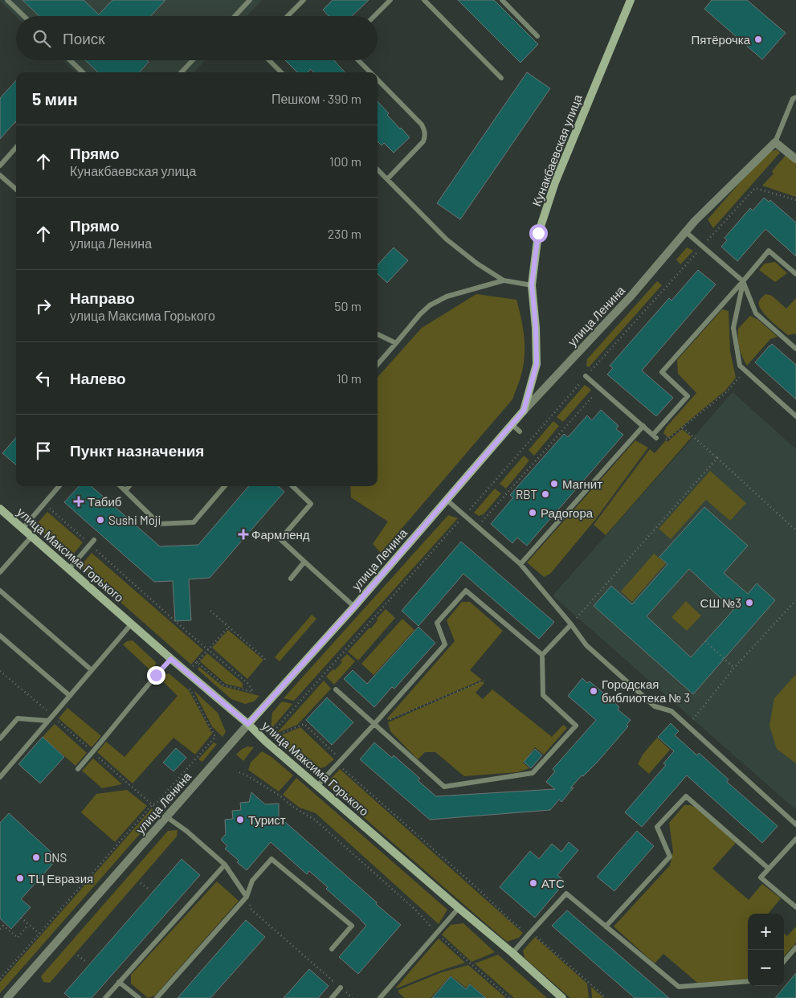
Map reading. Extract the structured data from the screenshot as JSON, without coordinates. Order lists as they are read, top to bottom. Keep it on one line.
{"streets":{"main road":["Кунакбаевская улица","улица Ленина","улица Максима Горького"]},"crossings":[["Кунакбаевская улица","улица Ленина"],["улица Ленина","улица Максима Горького"]],"places":{"other":["Пятёрочка","Магнит","RBT","Радогора","Sushi Moji","СШ №3","Городская библиотека № 3","Турист","DNS","ТЦ Евразия","АТС"],"health":["Табиб","Фармленд"]},"page":{"search":"Поиск","heading":["5 мин","Пешком · 390 m"],"list":[["Прямо","Кунакбаевская улица","100 m"],["Прямо","улица Ленина","230 m"],["Направо","улица Максима Горького","50 m"],["Налево","10 m"],"Пункт назначения"],"map_buttons":["+","−"]}}
